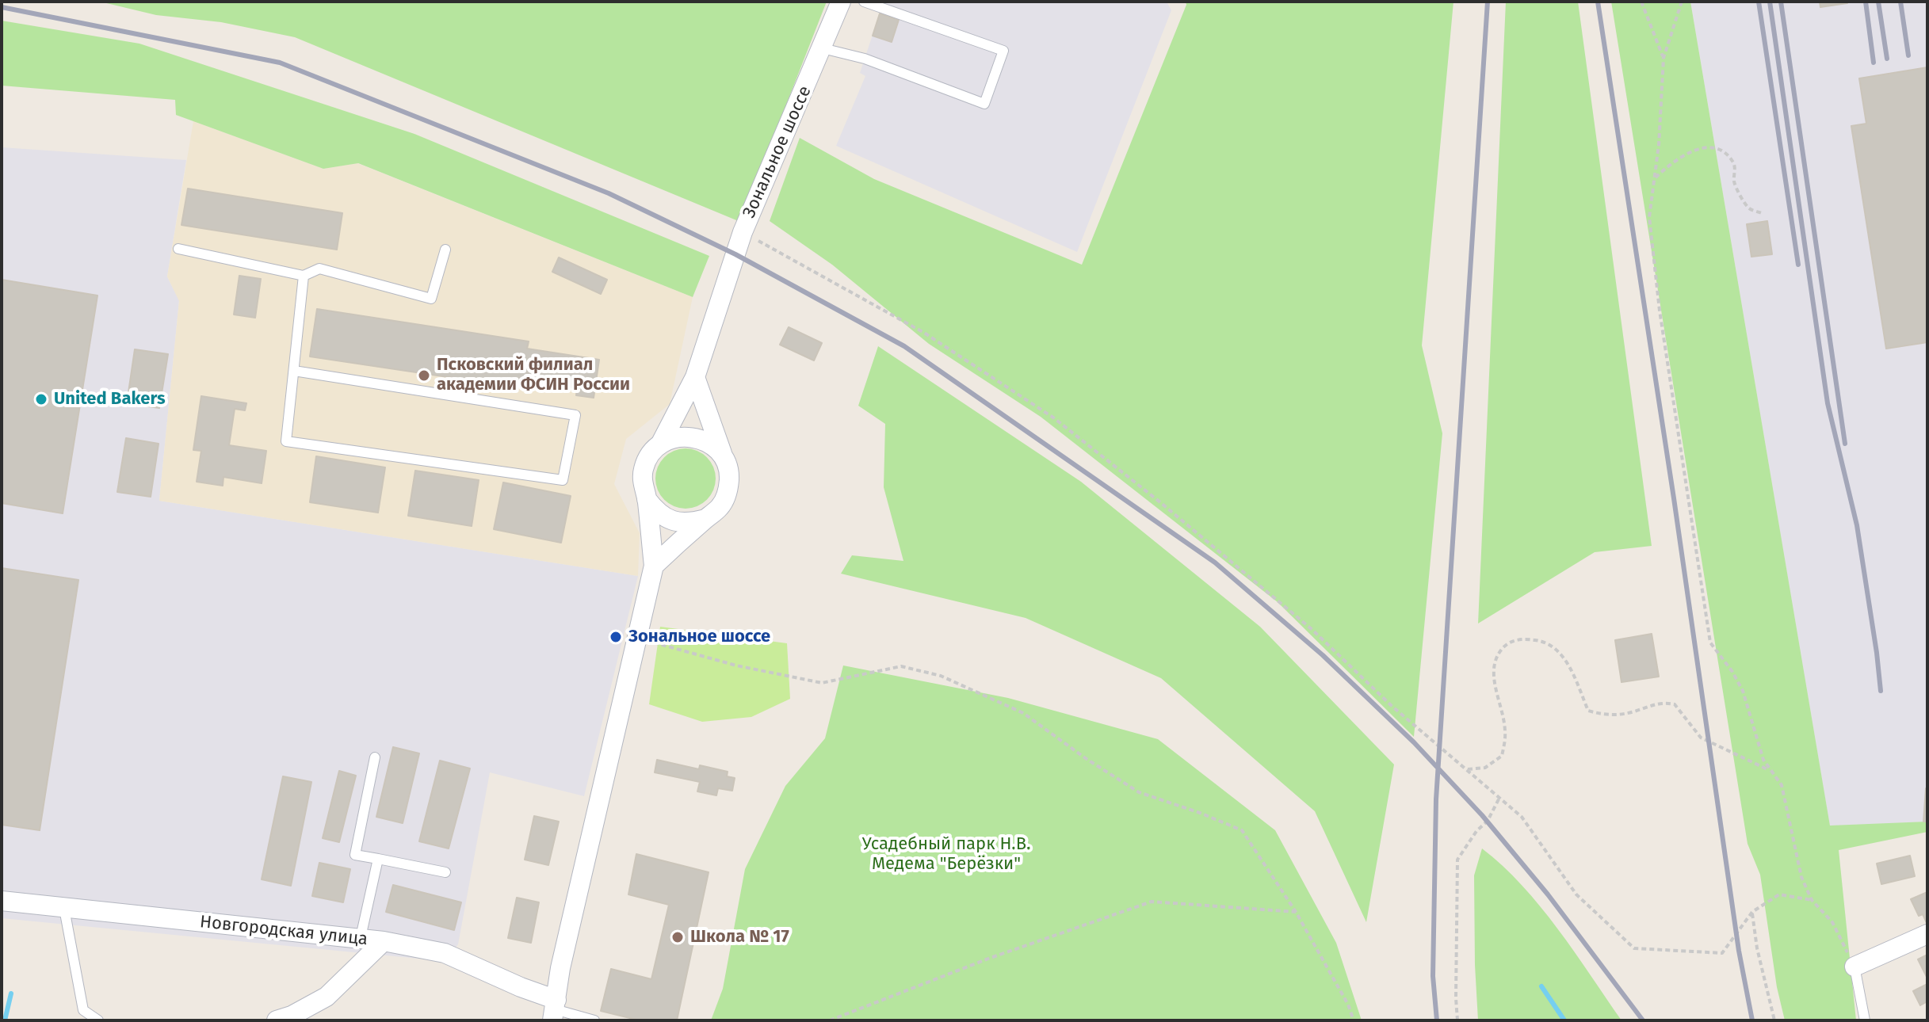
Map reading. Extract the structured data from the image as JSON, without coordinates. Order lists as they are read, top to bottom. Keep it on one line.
{"streets":{"street":["Зональное шоссе","Новгородская улица"]},"crossings":[["Зональное шоссе","Новгородская улица"]],"parks":["Усадебный парк Н.В. Медема \"Берёзки\""],"places":["Псковский филиал академии ФСИН России","United Bakers","Зональное шоссе","Школа № 17"]}
